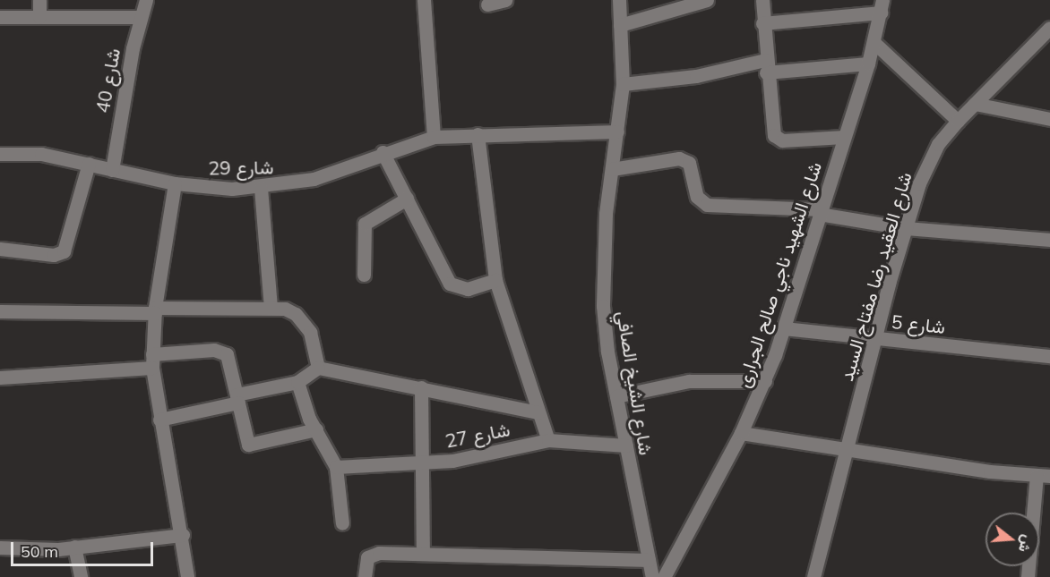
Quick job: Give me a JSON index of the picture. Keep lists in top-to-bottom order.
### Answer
{
  "streets": {
    "street": [
      "شارع 40",
      "شارع 29",
      "شارع الشهيد ناجي صالح الجرارى",
      "شارع العقيد رضا مفتاح السيد",
      "شارع 5",
      "شارع الشيخ الصافي",
      "شارع 27"
    ]
  },
  "crossings": [
    ["شارع 40", "شارع 29"],
    ["شارع 29", "شارع الشيخ الصافي"],
    ["شارع الشهيد ناجي صالح الجرارى", "شارع 5"],
    ["شارع العقيد رضا مفتاح السيد", "شارع 5"],
    ["شارع الشيخ الصافي", "شارع 27"]
  ],
  "scale_bar": "50 m",
  "north": "right"
}
